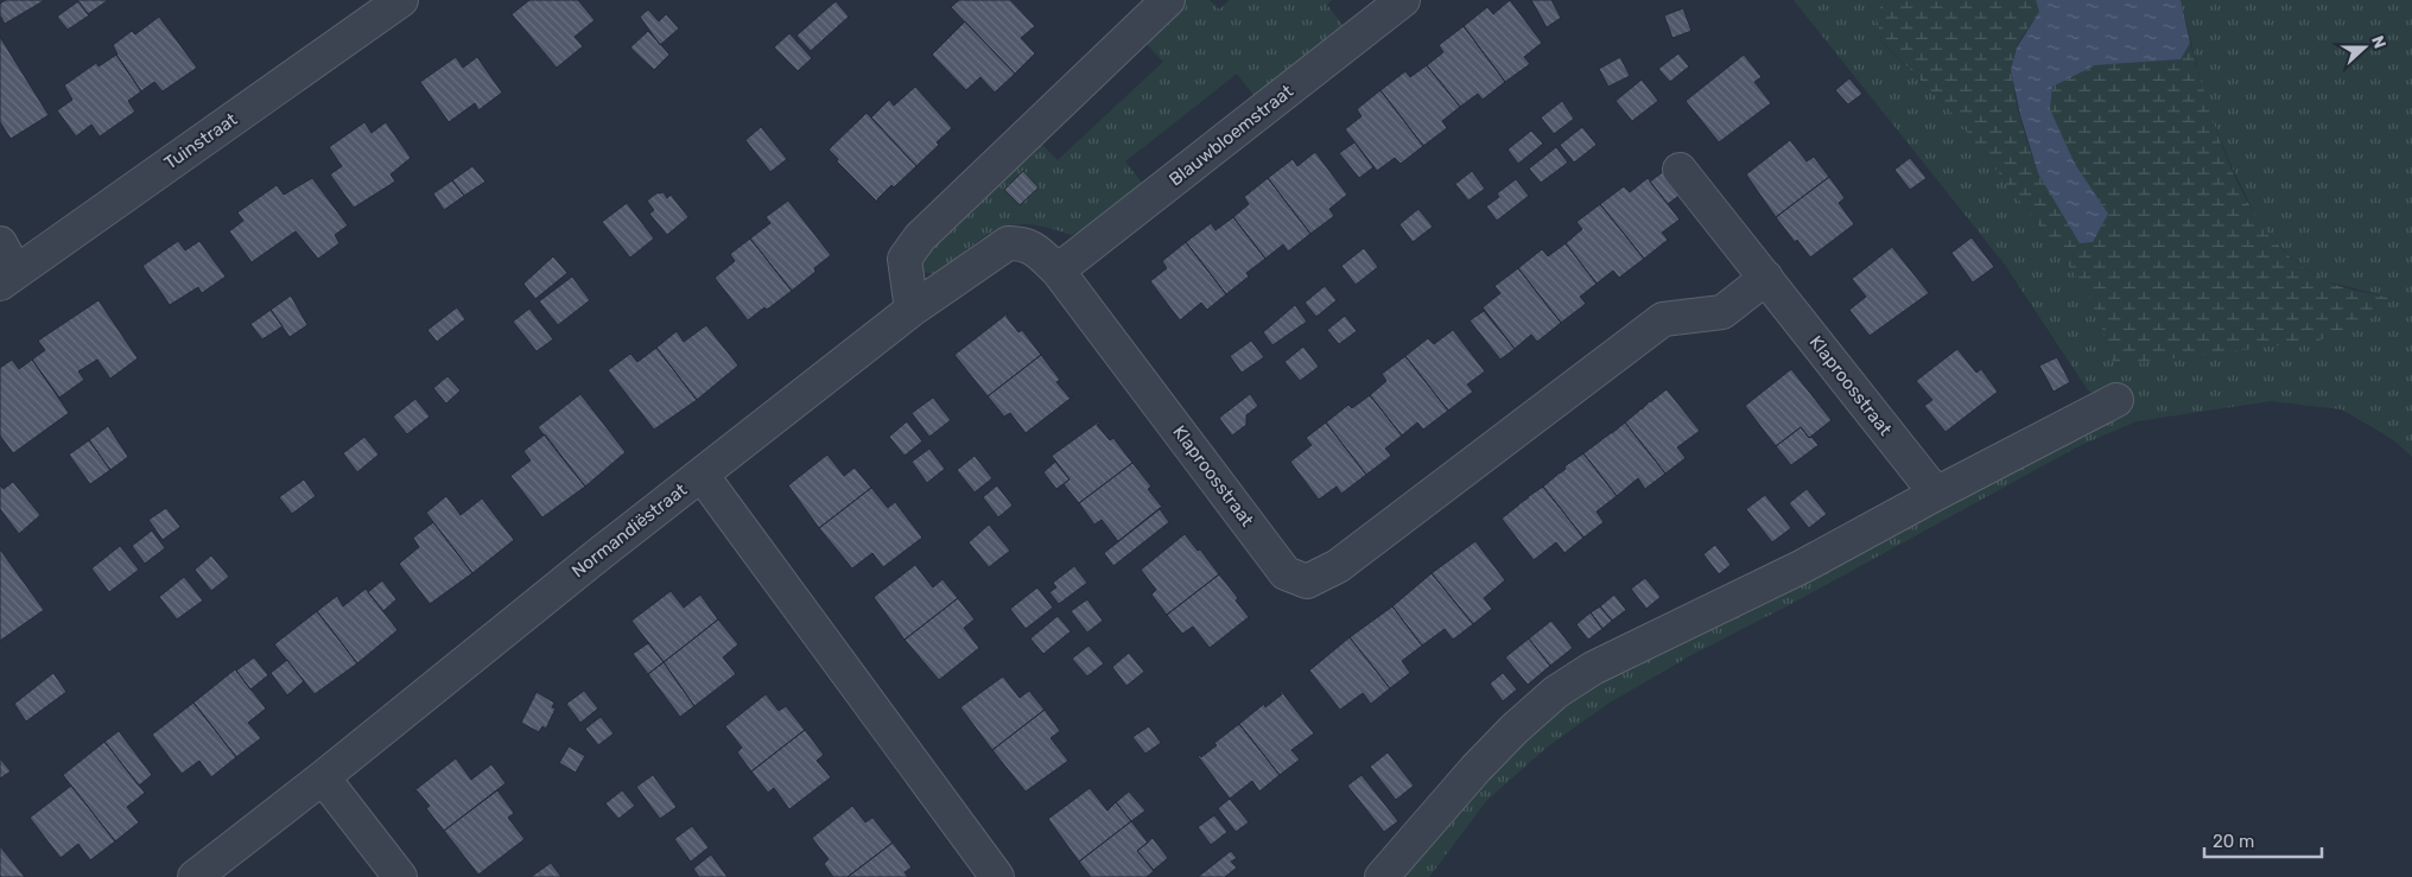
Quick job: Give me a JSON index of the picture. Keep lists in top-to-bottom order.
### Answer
{
  "streets": {
    "street": [
      "Blauwbloemstraat",
      "Tuinstraat",
      "Klaproosstraat",
      "Normandiëstraat"
    ]
  },
  "crossings": [
    ["Blauwbloemstraat", "Klaproosstraat"],
    ["Klaproosstraat", "Normandiëstraat"]
  ],
  "scale_bar": "20 m",
  "north": "right"
}
